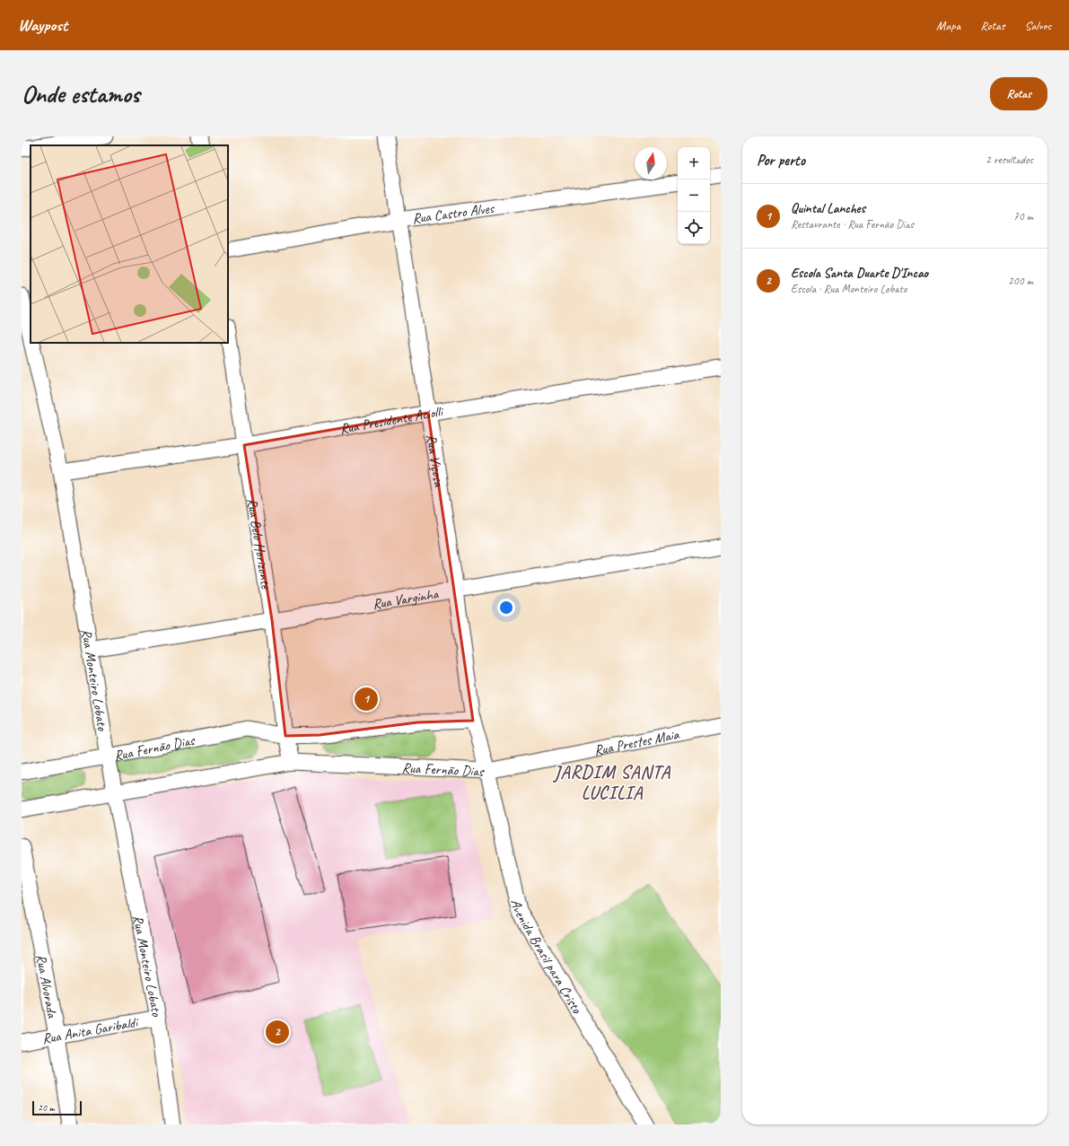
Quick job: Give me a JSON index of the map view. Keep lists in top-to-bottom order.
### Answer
{
  "streets": {
    "street": [
      "Rua Castro Alves",
      "Rua Presidente Aciolli",
      "Rua Viçosa",
      "Rua Belo Horizonte",
      "Rua Varginha",
      "Rua Monteiro Lobato",
      "Rua Prestes Maia",
      "Rua Fernão Dias",
      "Avenida Brasil para Cristo",
      "Rua Alvorada",
      "Rua Anita Garibaldi"
    ]
  },
  "crossings": [
    ["Rua Castro Alves", "Rua Viçosa"],
    ["Rua Presidente Aciolli", "Rua Viçosa"],
    ["Rua Presidente Aciolli", "Rua Belo Horizonte"],
    ["Rua Presidente Aciolli", "Rua Monteiro Lobato"],
    ["Rua Viçosa", "Rua Varginha"],
    ["Rua Viçosa", "Rua Fernão Dias"],
    ["Rua Belo Horizonte", "Rua Varginha"],
    ["Rua Belo Horizonte", "Rua Fernão Dias"],
    ["Rua Varginha", "Rua Monteiro Lobato"],
    ["Rua Monteiro Lobato", "Rua Fernão Dias"],
    ["Rua Monteiro Lobato", "Rua Anita Garibaldi"],
    ["Rua Prestes Maia", "Rua Fernão Dias"],
    ["Rua Prestes Maia", "Avenida Brasil para Cristo"],
    ["Rua Fernão Dias", "Avenida Brasil para Cristo"],
    ["Rua Alvorada", "Rua Anita Garibaldi"]
  ],
  "districts": ["JARDIM SANTA LUCILIA"],
  "scale_bar": "20 m",
  "north": "top",
  "page": {
    "header": "Waypost",
    "nav": ["Mapa", "Rotas", "Salvos"],
    "buttons": "Rotas",
    "title": "Onde estamos",
    "heading": ["Por perto", "2 resultados"],
    "map_buttons": ["+", "−"],
    "list": [
      {
        "mark": "1",
        "name": "Quintal Lanches",
        "note": "Restaurante · Rua Fernão Dias",
        "value": "70 m"
      },
      {
        "mark": "2",
        "name": "Escola Santa Duarte D'Incao",
        "note": "Escola · Rua Monteiro Lobato",
        "value": "200 m"
      }
    ],
    "pins": ["1", "2"],
    "scale": "20 m"
  }
}
